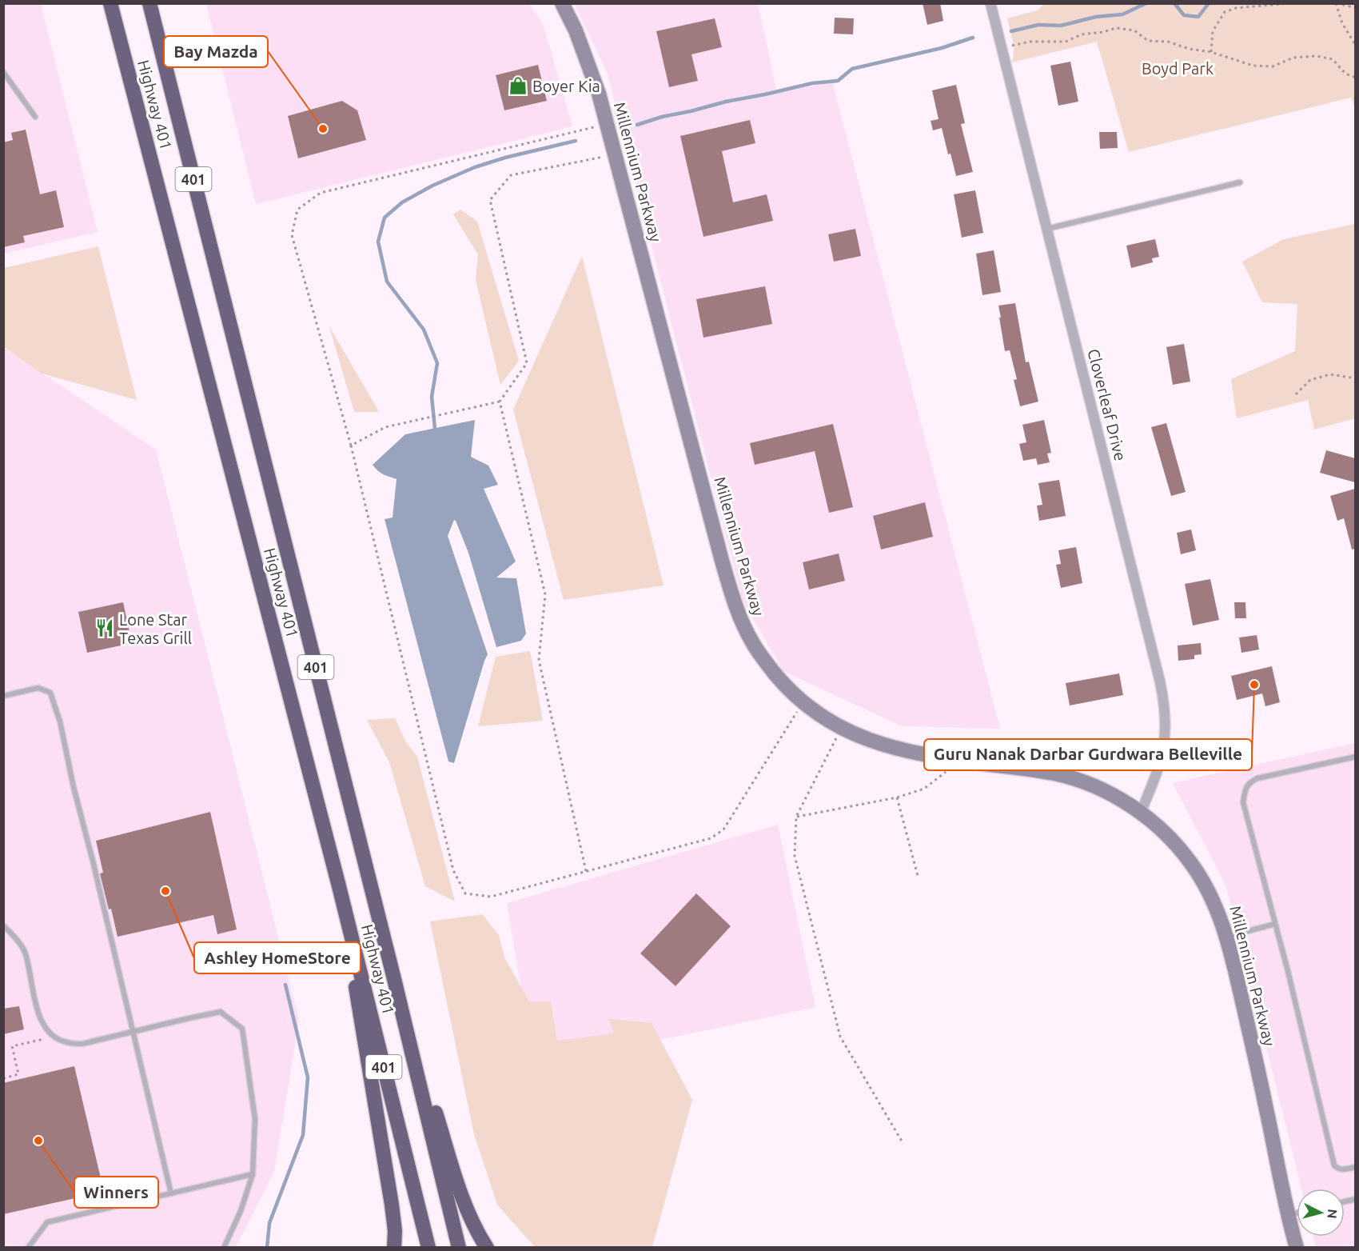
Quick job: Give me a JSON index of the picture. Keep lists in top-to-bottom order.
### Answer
{
  "streets": {
    "highway": ["Highway 401", "401"],
    "street": ["Millennium Parkway", "Cloverleaf Drive"]
  },
  "crossings": [
    ["Millennium Parkway", "Cloverleaf Drive"]
  ],
  "parks": ["Boyd Park"],
  "places": {
    "shop": ["Boyer Kia"],
    "other": [
      "Bay Mazda",
      "Guru Nanak Darbar Gurdwara Belleville",
      "Ashley HomeStore",
      "Winners"
    ],
    "restaurant": ["Lone Star Texas Grill"]
  },
  "north": "right"
}
